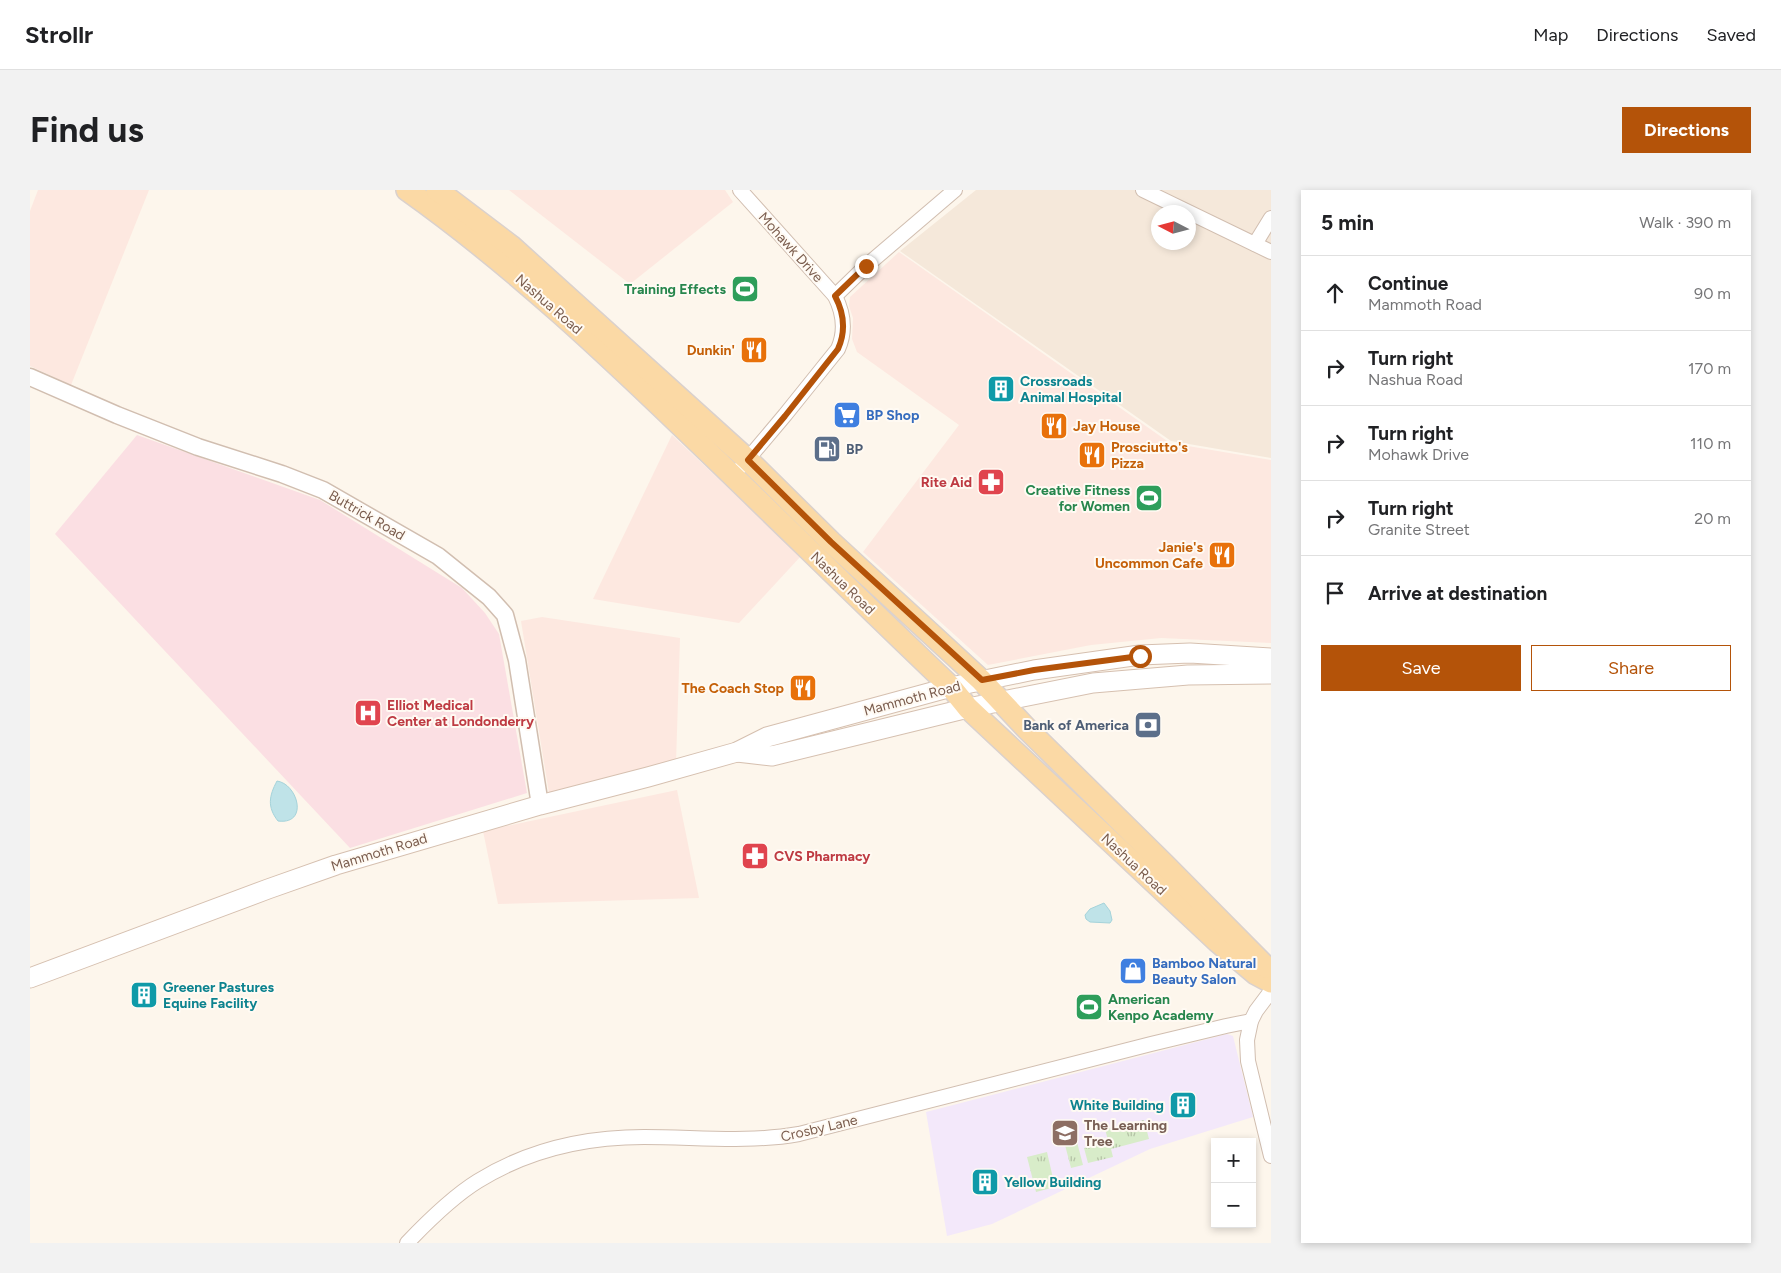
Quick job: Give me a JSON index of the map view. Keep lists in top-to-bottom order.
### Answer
{
  "streets": {
    "main road": ["Nashua Road", "Mammoth Road"],
    "street": ["Mohawk Drive", "Buttrick Road", "Crosby Lane"]
  },
  "crossings": [
    ["Mohawk Drive", "Nashua Road"],
    ["Nashua Road", "Mammoth Road"],
    ["Buttrick Road", "Mammoth Road"]
  ],
  "places": {
    "sports": ["Training Effects", "Creative Fitness for Women", "American Kenpo Academy"],
    "restaurant": [
      "Dunkin'",
      "Jay House",
      "Prosciutto's Pizza",
      "Janie's Uncommon Cafe",
      "The Coach Stop"
    ],
    "building": [
      "Crossroads Animal Hospital",
      "Greener Pastures Equine Facility",
      "White Building",
      "Yellow Building"
    ],
    "supermarket": ["BP Shop"],
    "fuel station": ["BP"],
    "pharmacy": ["Rite Aid", "CVS Pharmacy"],
    "hospital": ["Elliot Medical Center at Londonderry"],
    "bank": ["Bank of America"],
    "shop": ["Bamboo Natural Beauty Salon"],
    "school or university": ["The Learning Tree"]
  },
  "north": "left",
  "page": {
    "header": "Strollr",
    "nav": ["Map", "Directions", "Saved"],
    "buttons": [
      "Directions",
      ["Save", "Share"]
    ],
    "title": "Find us",
    "heading": ["5 min", "Walk · 390 m"],
    "list": [
      ["Continue", "Mammoth Road", "90 m"],
      ["Turn right", "Nashua Road", "170 m"],
      ["Turn right", "Mohawk Drive", "110 m"],
      ["Turn right", "Granite Street", "20 m"],
      "Arrive at destination"
    ],
    "map_buttons": ["+", "−"]
  }
}
